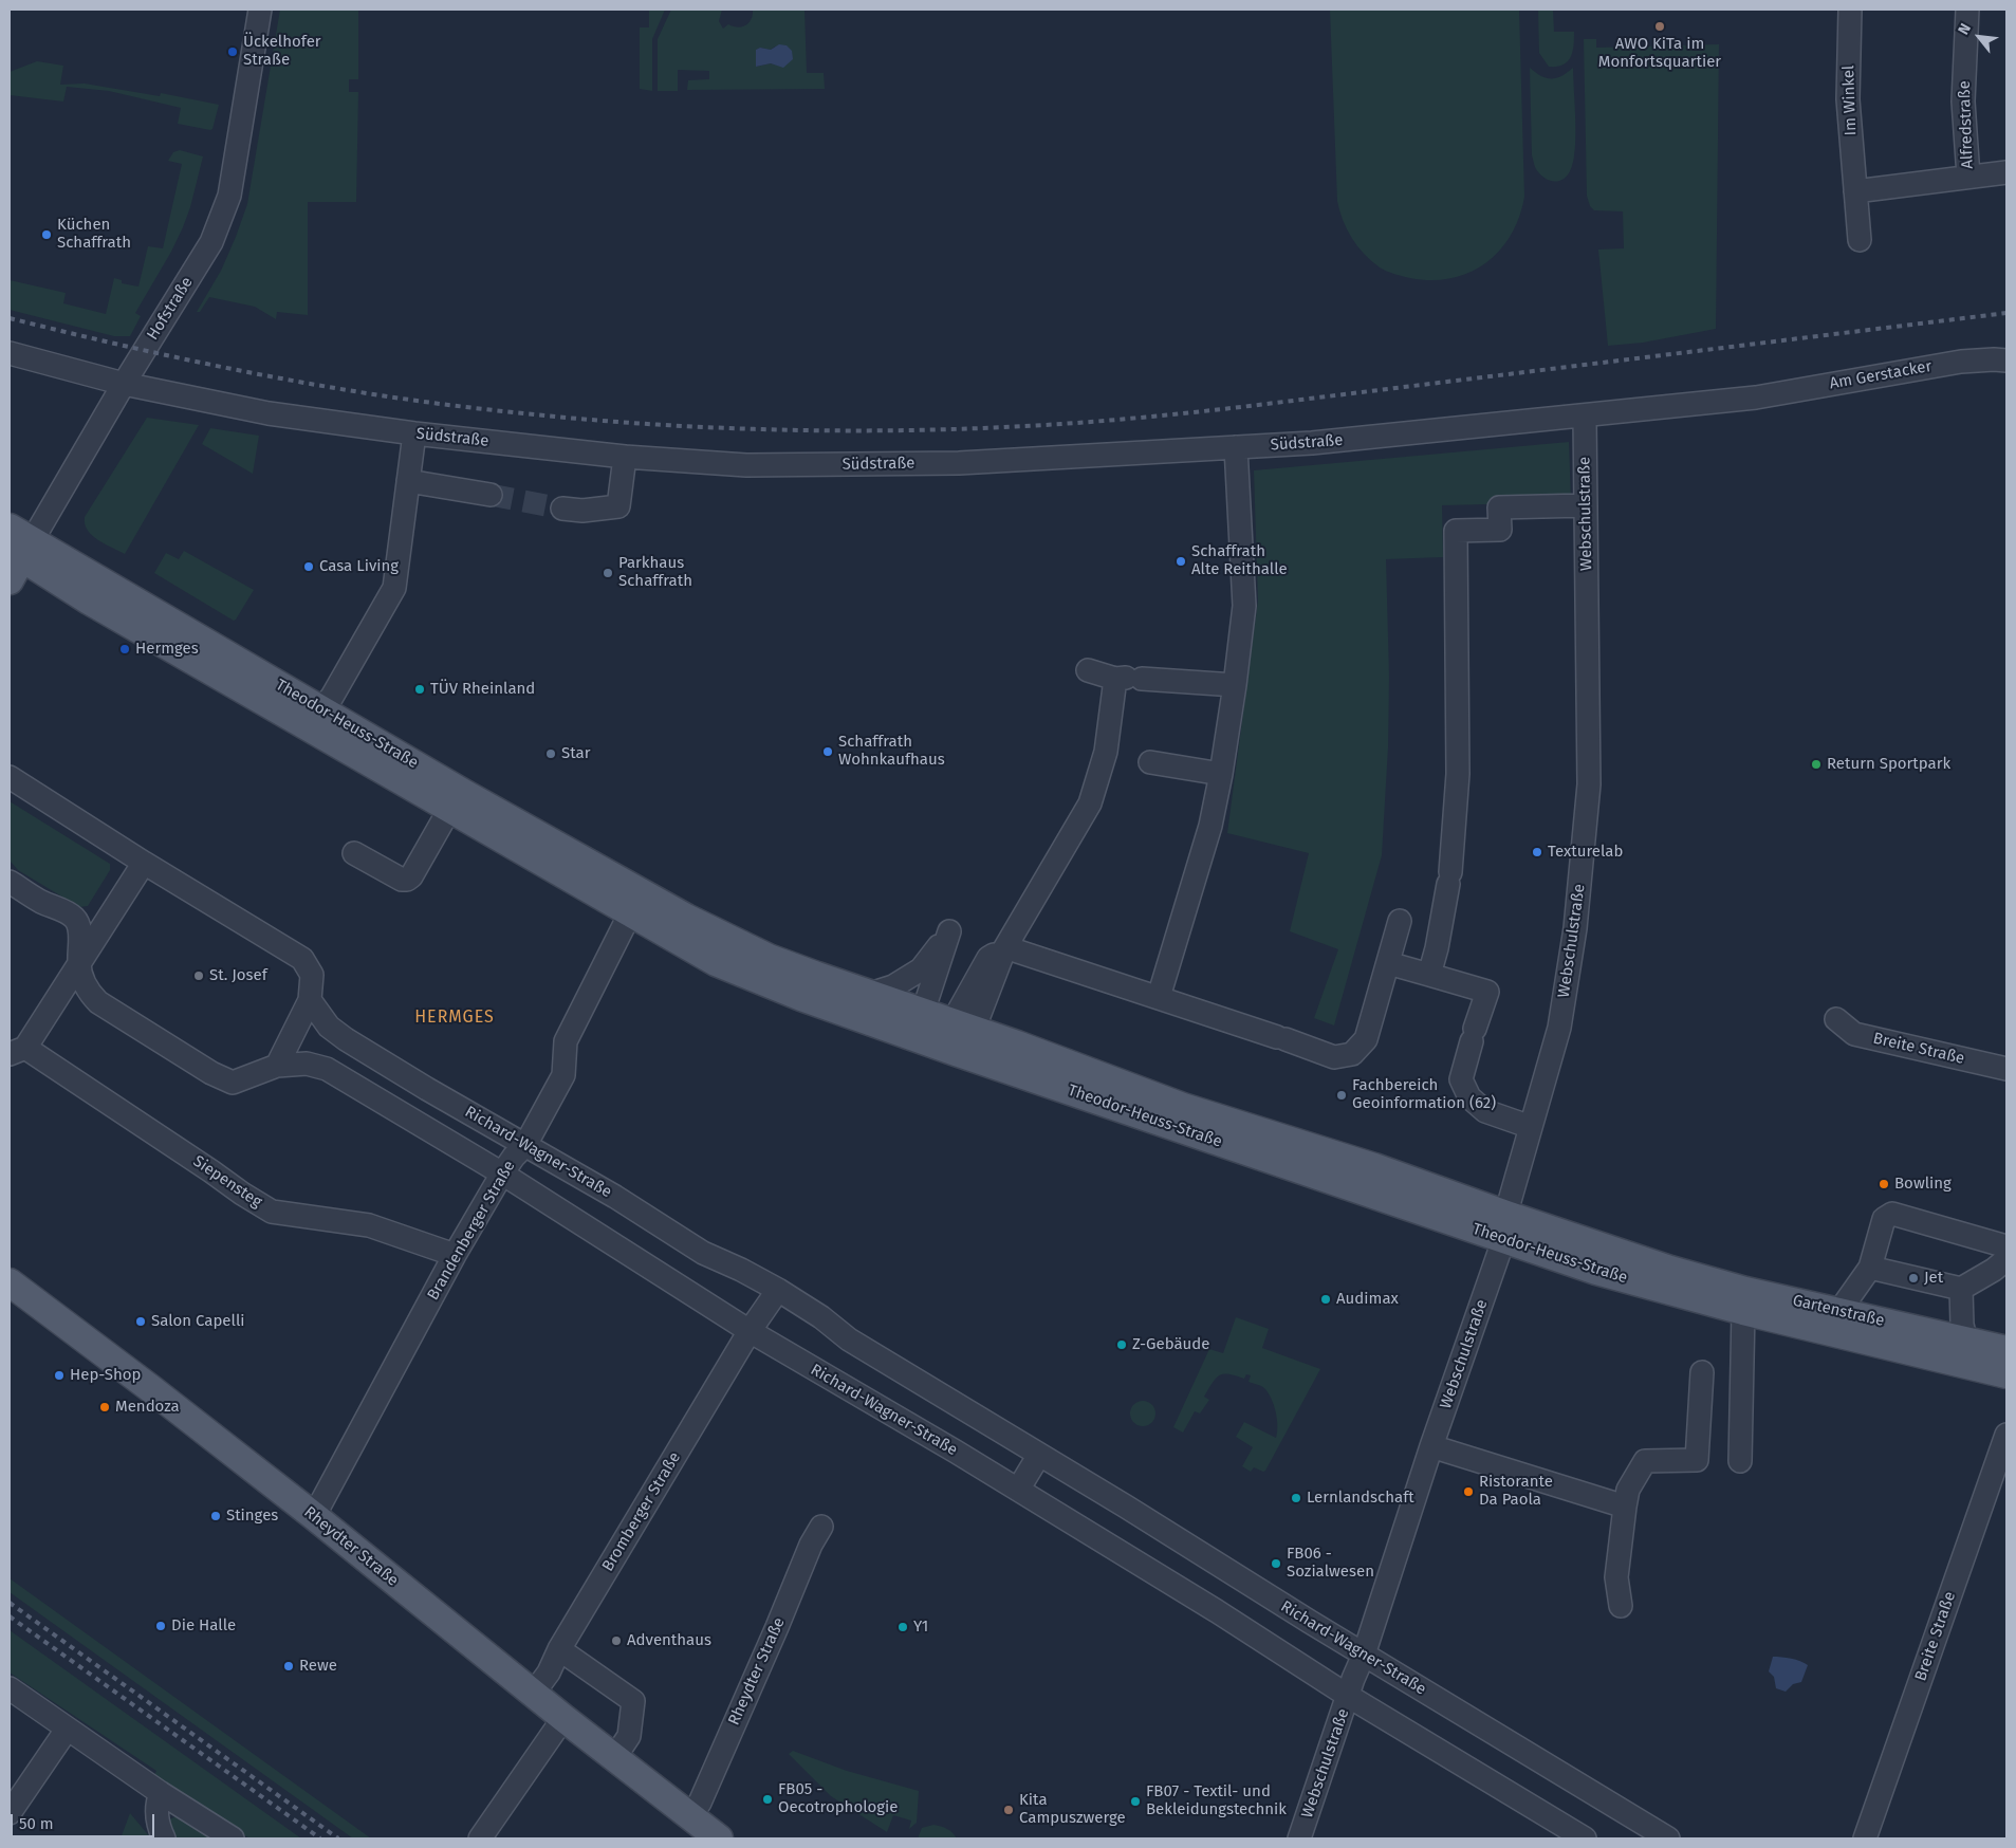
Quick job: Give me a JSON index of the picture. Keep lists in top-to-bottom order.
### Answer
{
  "streets": {
    "main road": ["Theodor-Heuss-Straße", "Gartenstraße", "Rheydter Straße"],
    "street": [
      "Im Winkel",
      "Alfredstraße",
      "Hofstraße",
      "Am Gerstacker",
      "Südstraße",
      "Webschulstraße",
      "Breite Straße",
      "Richard-Wagner-Straße",
      "Siepensteg",
      "Brandenberger Straße",
      "Bromberger Straße"
    ]
  },
  "crossings": [
    ["Hofstraße", "Südstraße"],
    ["Hofstraße", "Theodor-Heuss-Straße"],
    ["Am Gerstacker", "Südstraße"],
    ["Südstraße", "Webschulstraße"],
    ["Webschulstraße", "Theodor-Heuss-Straße"],
    ["Webschulstraße", "Richard-Wagner-Straße"],
    ["Theodor-Heuss-Straße", "Brandenberger Straße"],
    ["Theodor-Heuss-Straße", "Gartenstraße"],
    ["Richard-Wagner-Straße", "Siepensteg"],
    ["Richard-Wagner-Straße", "Brandenberger Straße"],
    ["Richard-Wagner-Straße", "Bromberger Straße"],
    ["Siepensteg", "Brandenberger Straße"],
    ["Brandenberger Straße", "Rheydter Straße"],
    ["Bromberger Straße", "Rheydter Straße"]
  ],
  "districts": ["HERMGES"],
  "places": [
    "AWO KiTa im Monfortsquartier",
    "Ückelhofer Straße",
    "Küchen Schaffrath",
    "Schaffrath Alte Reithalle",
    "Casa Living",
    "Parkhaus Schaffrath",
    "Hermges",
    "TÜV Rheinland",
    "Schaffrath Wohnkaufhaus",
    "Star",
    "Return Sportpark",
    "Texturelab",
    "St. Josef",
    "Fachbereich Geoinformation (62)",
    "Bowling",
    "Jet",
    "Audimax",
    "Salon Capelli",
    "Z-Gebäude",
    "Hep-Shop",
    "Mendoza",
    "Ristorante Da Paola",
    "Lernlandschaft",
    "Stinges",
    "FB06 - Sozialwesen",
    "Die Halle",
    "Y1",
    "Adventhaus",
    "Rewe",
    "FB05 - Oecotrophologie",
    "FB07 - Textil- und Bekleidungstechnik",
    "Kita Campuszwerge"
  ],
  "scale_bar": "50 m",
  "north": "top left"
}
